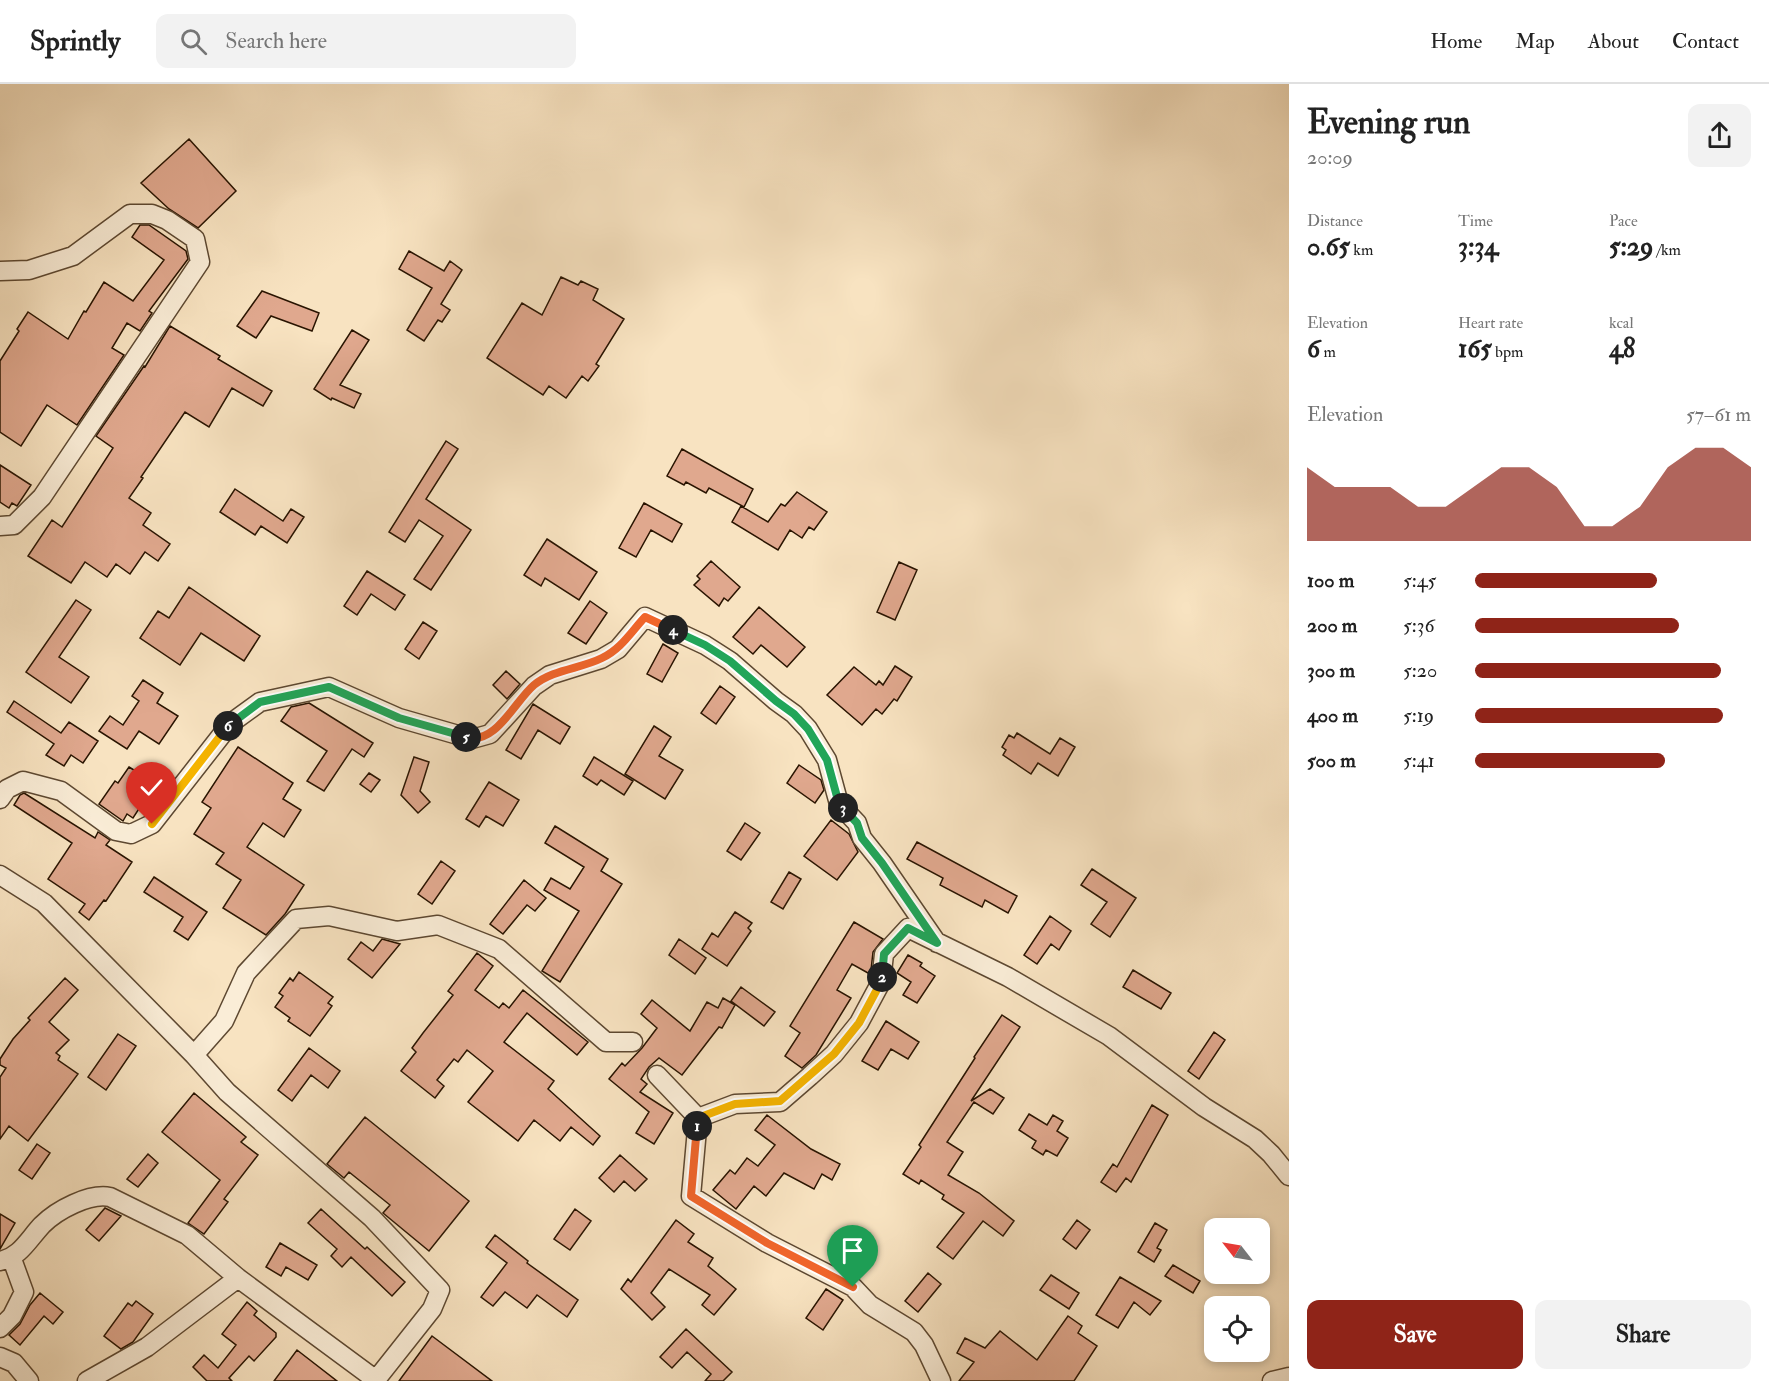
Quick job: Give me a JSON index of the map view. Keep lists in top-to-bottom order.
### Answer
{
  "north": "top left",
  "page": {
    "header": "Sprintly",
    "search": "Search here",
    "nav": [
      "Home",
      "Map",
      "About",
      "Contact"
    ],
    "heading": ["Evening run", "20:09"],
    "stats": [
      ["Distance", "0.65 km"],
      ["Time", "3:34"],
      ["Pace", "5:29 /km"],
      ["Elevation", "6 m"],
      ["Heart rate", "165 bpm"],
      ["kcal", "48"]
    ],
    "chart": ["Elevation", "57–61 m"],
    "list": [
      {
        "name": "100 m",
        "note": "5:45"
      },
      {
        "name": "200 m",
        "note": "5:36"
      },
      {
        "name": "300 m",
        "note": "5:20"
      },
      {
        "name": "400 m",
        "note": "5:19"
      },
      {
        "name": "500 m",
        "note": "5:41"
      }
    ],
    "pins": [
      "4",
      "6",
      "5",
      "3",
      "2",
      "1"
    ],
    "buttons": ["Save", "Share"]
  }
}
